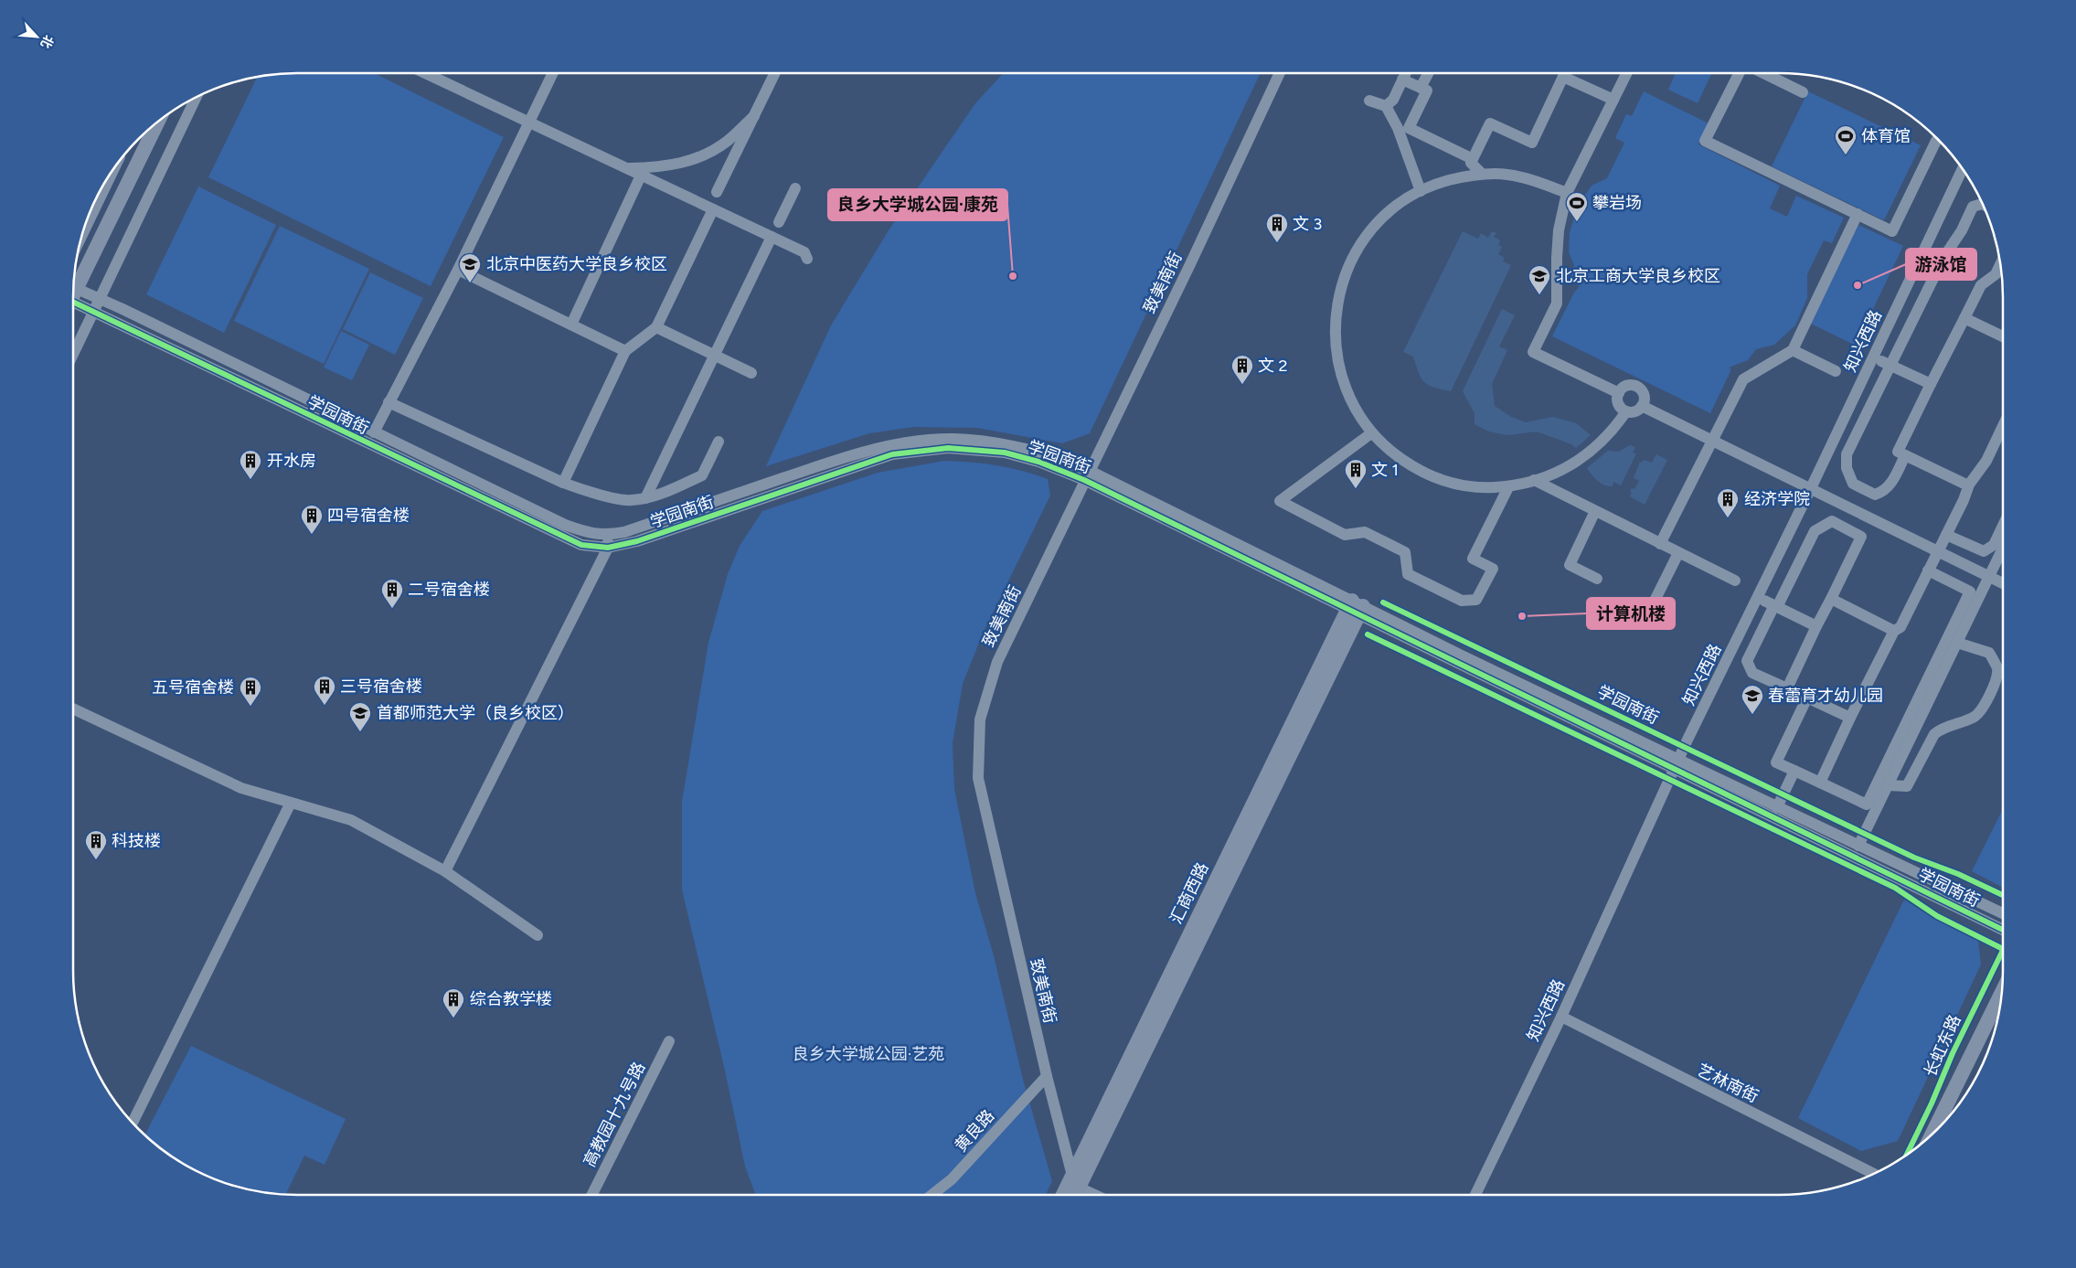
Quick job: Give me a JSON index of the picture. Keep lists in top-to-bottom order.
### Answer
{
  "streets": {
    "main road": ["汇商西路", "长虹东路"],
    "street": [
      "致美南街",
      "知兴西路",
      "学园南街",
      "艺林南街",
      "高教园十九号路",
      "黄良路"
    ]
  },
  "crossings": [
    ["致美南街", "学园南街"],
    ["致美南街", "汇商西路"],
    ["致美南街", "黄良路"],
    ["知兴西路", "学园南街"],
    ["知兴西路", "艺林南街"],
    ["学园南街", "汇商西路"]
  ],
  "parks": ["良乡大学城公园·艺苑"],
  "places": {
    "sports": ["体育馆", "攀岩场"],
    "building": [
      "文 3",
      "文 2",
      "开水房",
      "文 1",
      "经济学院",
      "四号宿舍楼",
      "二号宿舍楼",
      "三号宿舍楼",
      "五号宿舍楼",
      "科技楼",
      "综合教学楼"
    ],
    "other": ["良乡大学城公园·康苑", "游泳馆", "计算机楼"],
    "school or university": [
      "北京中医药大学良乡校区",
      "北京工商大学良乡校区",
      "春蕾育才幼儿园",
      "首都师范大学（良乡校区）"
    ]
  },
  "north": "bottom right"
}
